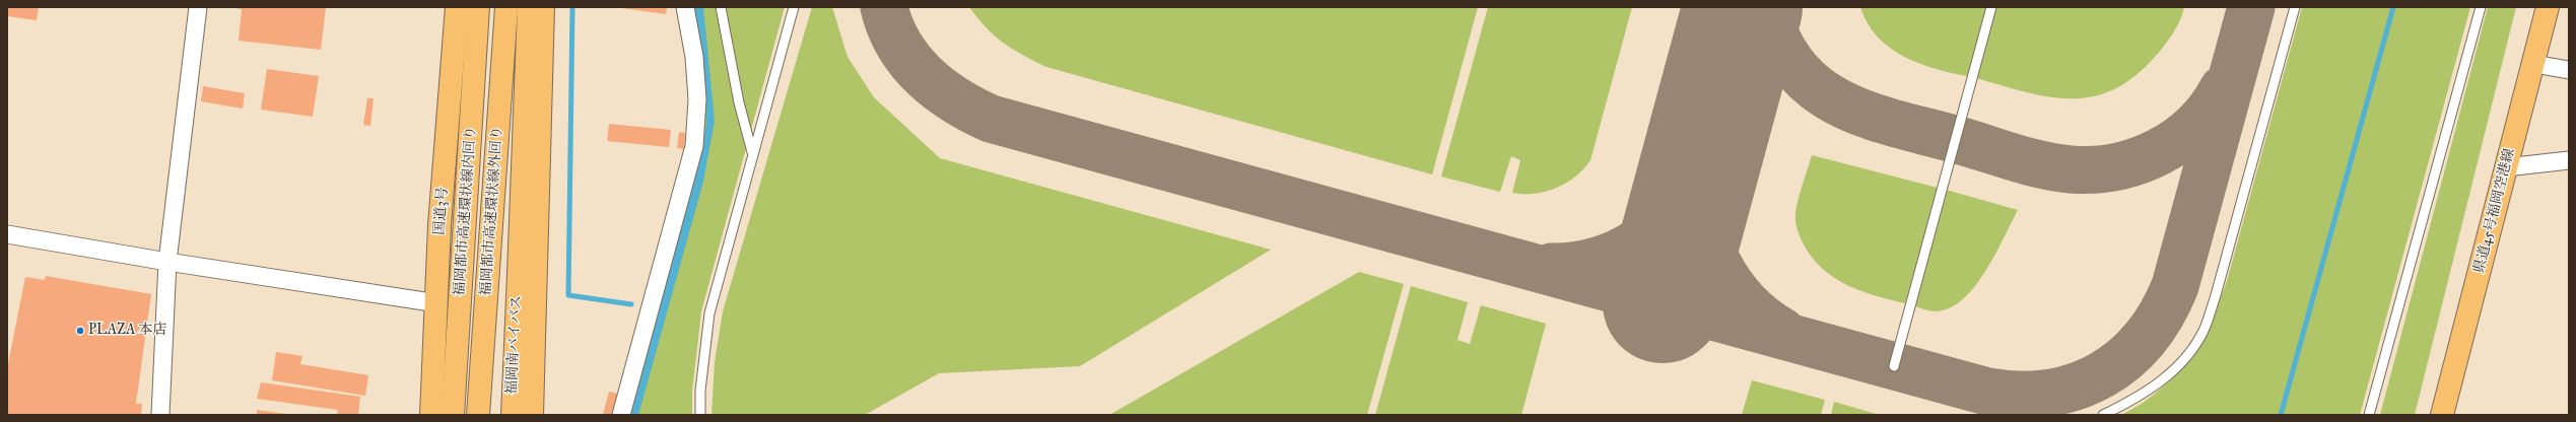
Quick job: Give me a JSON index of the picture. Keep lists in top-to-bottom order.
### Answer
{
  "streets": {
    "main road": [
      "国道3号",
      "福岡都市高速環状線内回り",
      "福岡都市高速環状線外回り",
      "県道45号福岡空港線",
      "福岡南バイパス"
    ]
  },
  "places": ["PLAZA 本店"]
}
